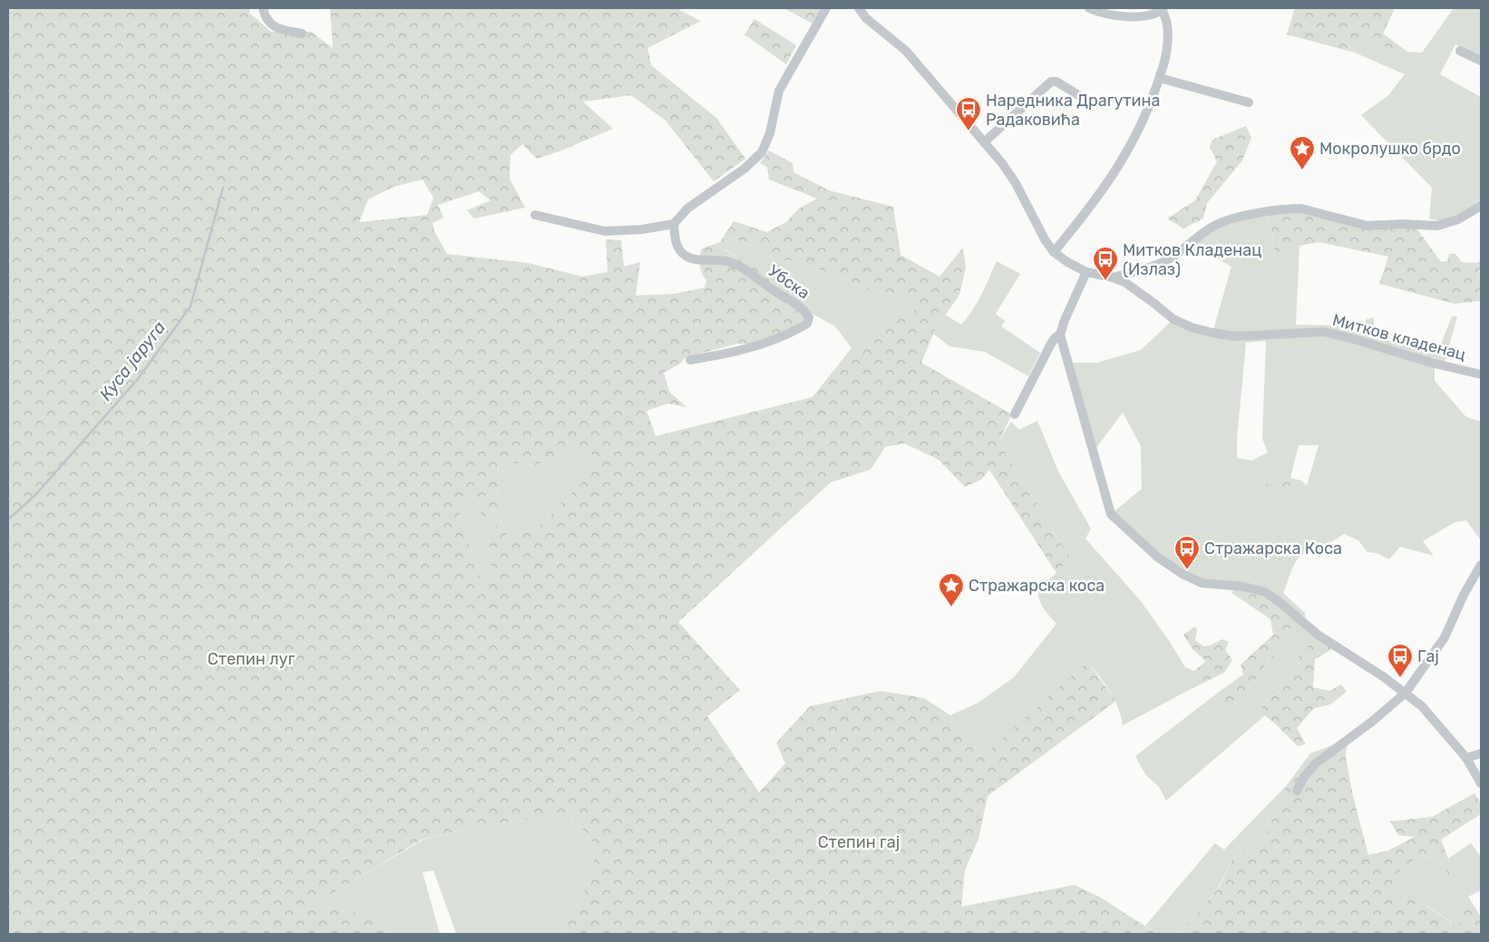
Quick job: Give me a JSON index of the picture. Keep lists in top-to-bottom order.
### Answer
{
  "streets": {
    "street": ["Убска", "Митков кладенац"]
  },
  "water": ["Куса јаруга"],
  "parks": ["Степин луг", "Степин гај"],
  "places": {
    "bus stop": [
      "Наредника Драгутина Радаковића",
      "Митков Кладенац (Излаз)",
      "Стражарска Коса",
      "Гај"
    ],
    "place": ["Мокролушко брдо", "Стражарска коса"]
  }
}
